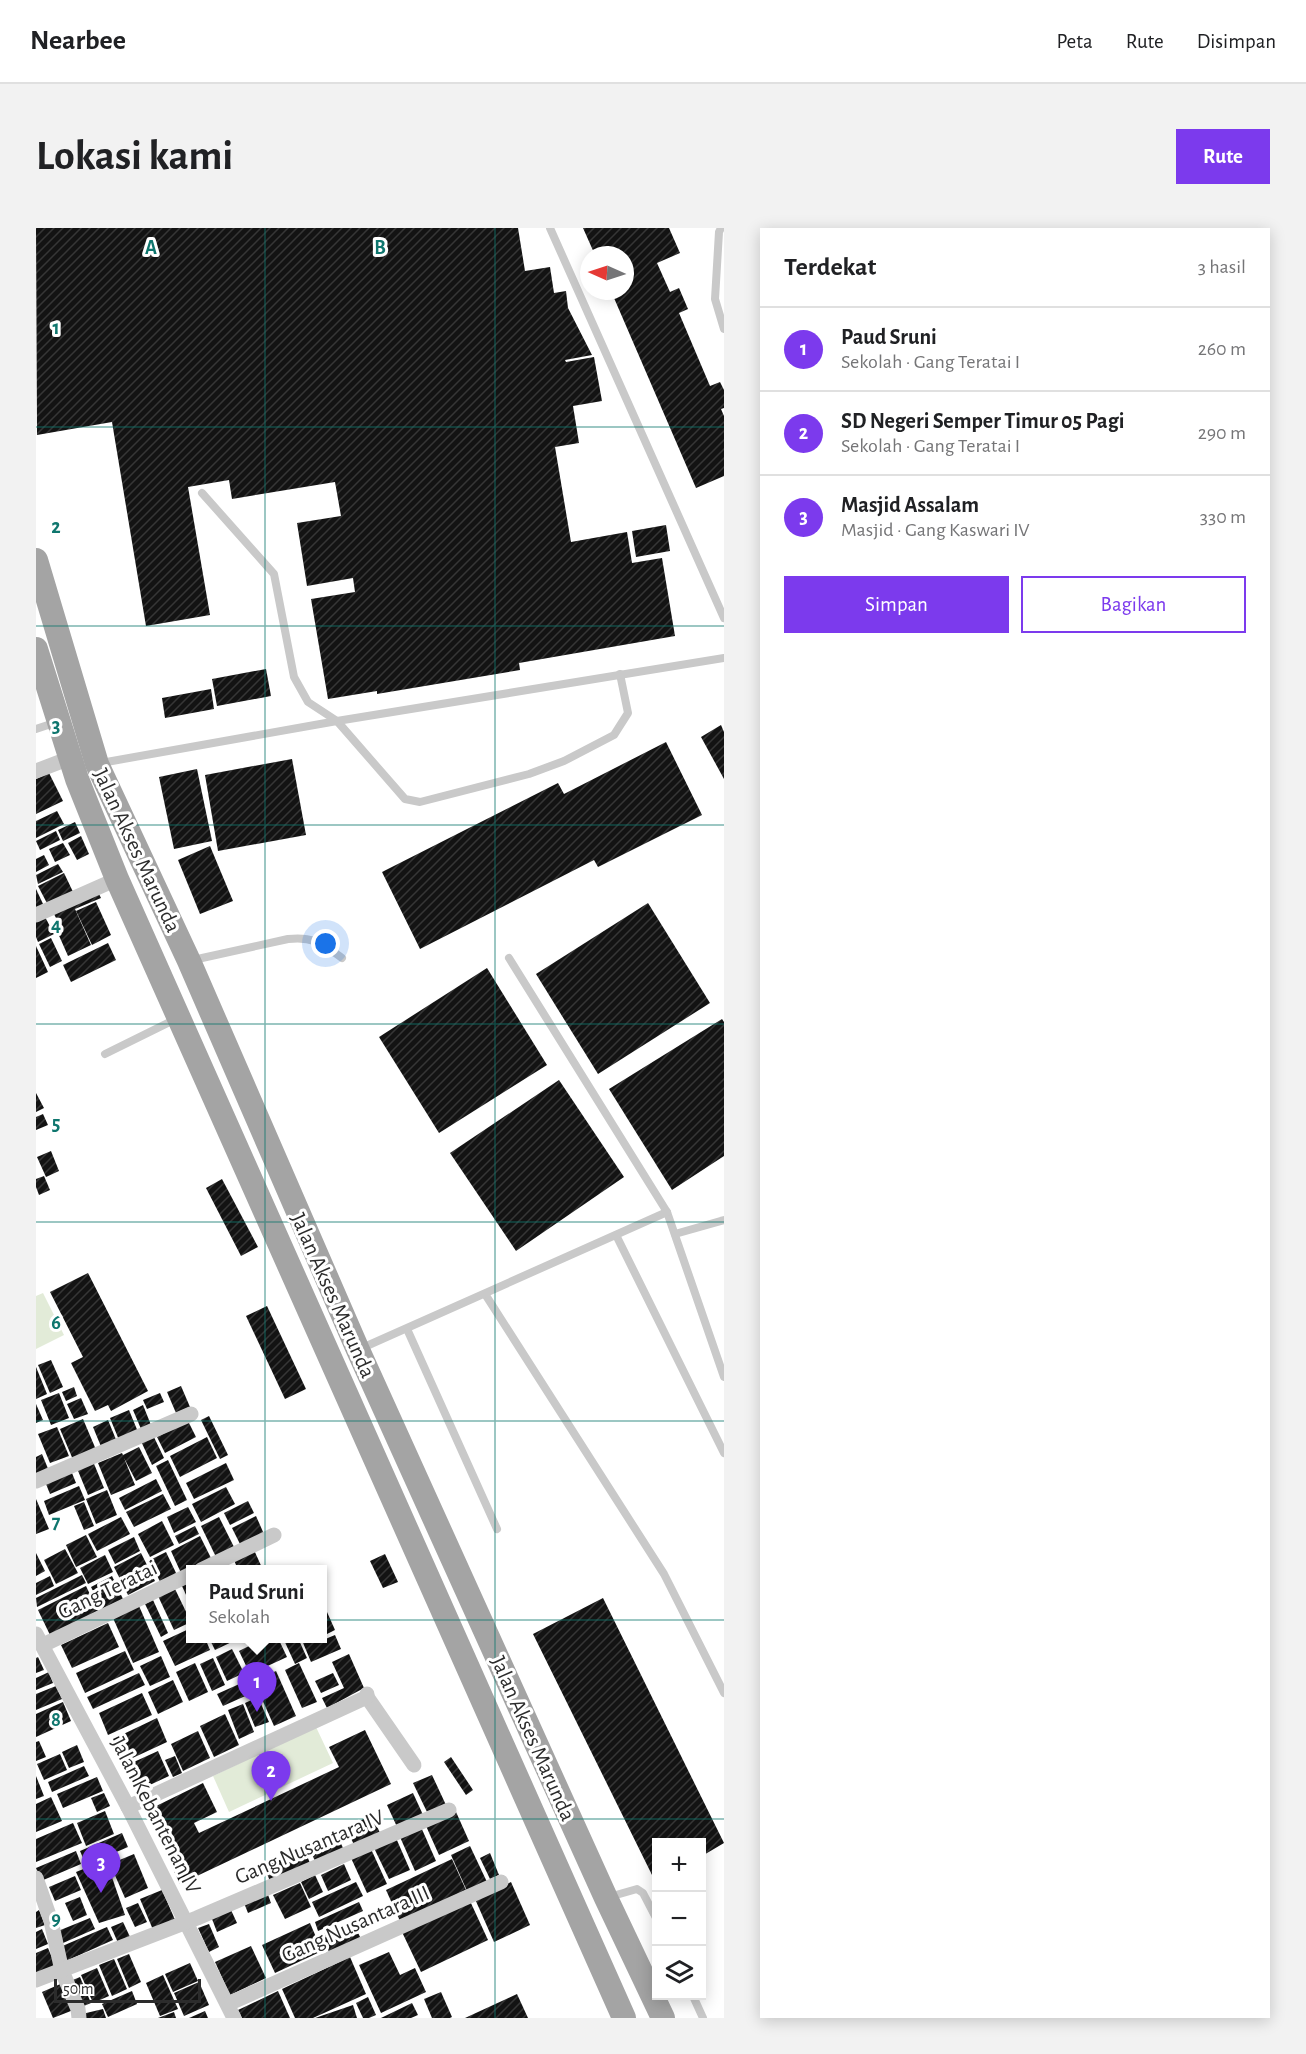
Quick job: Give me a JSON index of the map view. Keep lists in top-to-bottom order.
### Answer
{
  "streets": {
    "main road": ["Jalan Akses Marunda"],
    "street": [
      "Gang Teratai",
      "Jalan Kebantenan IV",
      "Gang Nusantara IV",
      "Gang Nusantara III"
    ]
  },
  "crossings": [
    ["Gang Teratai", "Jalan Kebantenan IV"],
    ["Jalan Kebantenan IV", "Gang Nusantara IV"],
    ["Jalan Kebantenan IV", "Gang Nusantara III"]
  ],
  "scale_bar": "50 m",
  "north": "left",
  "page": {
    "header": "Nearbee",
    "nav": ["Peta", "Rute", "Disimpan"],
    "buttons": [
      "Rute",
      ["Simpan", "Bagikan"]
    ],
    "title": "Lokasi kami",
    "heading": ["Terdekat", "3 hasil"],
    "list": [
      {
        "mark": "1",
        "name": "Paud Sruni",
        "note": "Sekolah · Gang Teratai I",
        "value": "260 m"
      },
      {
        "mark": "2",
        "name": "SD Negeri Semper Timur 05 Pagi",
        "note": "Sekolah · Gang Teratai I",
        "value": "290 m"
      },
      {
        "mark": "3",
        "name": "Masjid Assalam",
        "note": "Masjid · Gang Kaswari IV",
        "value": "330 m"
      }
    ],
    "popup": ["Paud Sruni", "Sekolah"],
    "pins": ["1", "2", "3"],
    "map_buttons": ["+", "−"],
    "scale": "50 m"
  },
  "grid": {
    "columns": ["A", "B"],
    "rows": [
      "1",
      "2",
      "3",
      "4",
      "5",
      "6",
      "7",
      "8",
      "9"
    ]
  }
}
